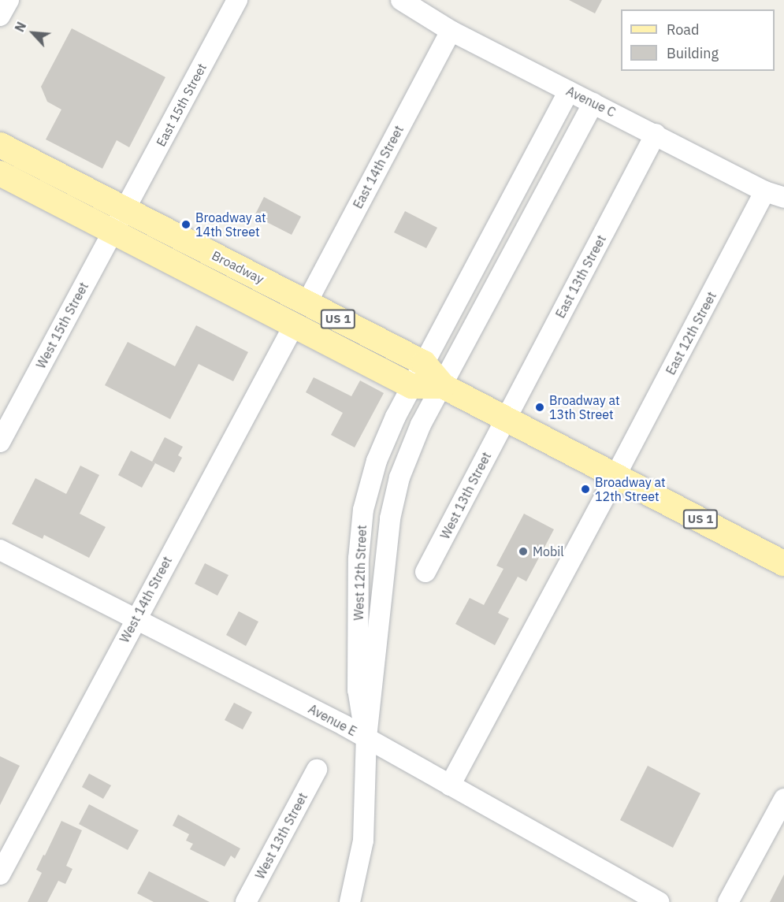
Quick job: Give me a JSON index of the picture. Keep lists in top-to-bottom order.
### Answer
{
  "streets": {
    "main road": ["Broadway", "US 1"],
    "street": [
      "Avenue C",
      "East 15th Street",
      "East 14th Street",
      "East 13th Street",
      "West 15th Street",
      "East 12th Street",
      "West 13th Street",
      "West 12th Street",
      "West 14th Street",
      "Avenue E"
    ]
  },
  "crossings": [
    ["Avenue C", "East 14th Street"],
    ["Avenue C", "East 13th Street"],
    ["Avenue C", "East 12th Street"],
    ["East 15th Street", "Broadway"],
    ["East 15th Street", "West 15th Street"],
    ["East 14th Street", "Broadway"],
    ["Broadway", "East 13th Street"],
    ["Broadway", "West 15th Street"],
    ["Broadway", "East 12th Street"],
    ["Broadway", "West 13th Street"],
    ["Broadway", "West 12th Street"],
    ["Broadway", "West 14th Street"],
    ["East 13th Street", "West 13th Street"],
    ["West 12th Street", "Avenue E"],
    ["West 14th Street", "Avenue E"]
  ],
  "places": [
    "Broadway at 14th Street",
    "Broadway at 13th Street",
    "Broadway at 12th Street",
    "Mobil"
  ],
  "legend": ["Road", "Building"],
  "north": "top left"
}
